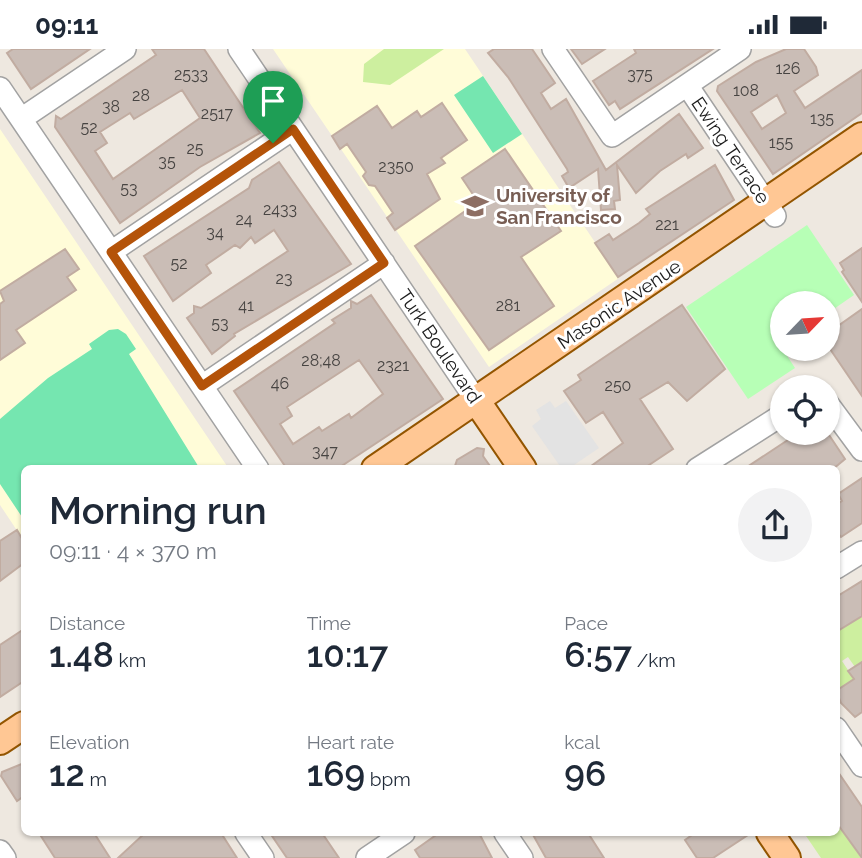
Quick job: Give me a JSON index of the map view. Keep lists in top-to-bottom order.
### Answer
{
  "streets": {
    "main road": ["Masonic Avenue", "Turk Boulevard"],
    "street": ["Ewing Terrace"]
  },
  "crossings": [
    ["Ewing Terrace", "Masonic Avenue"],
    ["Masonic Avenue", "Turk Boulevard"]
  ],
  "places": {
    "school or university": ["University of San Francisco"]
  },
  "house_numbers": [
    "126",
    "2533",
    "375",
    "108",
    "28",
    "38",
    "2517",
    "135",
    "52",
    "155",
    "25",
    "35",
    "2350",
    "53",
    "2433",
    "24",
    "221",
    "34",
    "52",
    "23",
    "41",
    "281",
    "53",
    "28;48",
    "2321",
    "46",
    "250",
    "347"
  ],
  "north": "top right",
  "page": {
    "status": "09:11",
    "heading": ["Morning run", "09:11 · 4 × 370 m"],
    "stats": [
      ["Distance", "1.48 km"],
      ["Time", "10:17"],
      ["Pace", "6:57 /km"],
      ["Elevation", "12 m"],
      ["Heart rate", "169 bpm"],
      ["kcal", "96"]
    ]
  }
}
